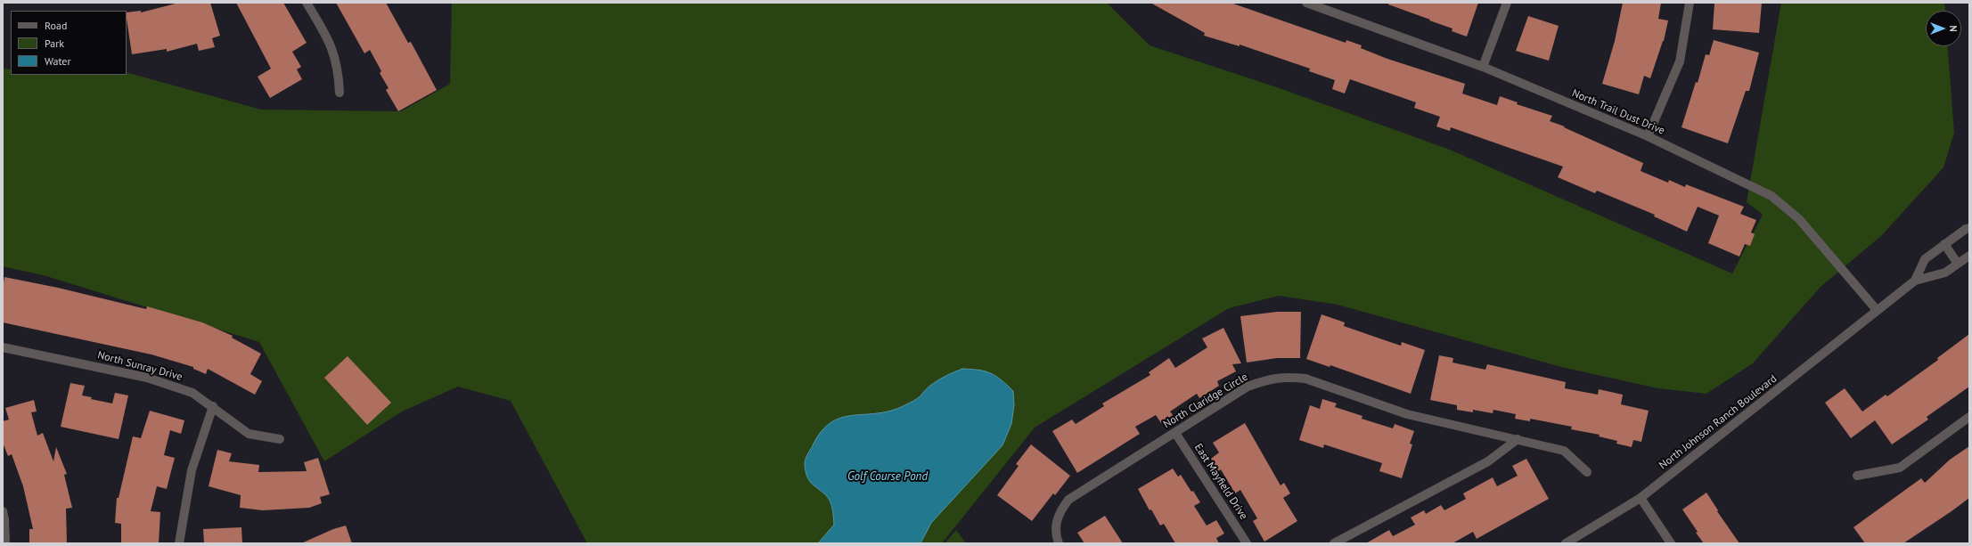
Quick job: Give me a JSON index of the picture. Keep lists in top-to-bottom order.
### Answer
{
  "streets": {
    "street": [
      "North Trail Dust Drive",
      "North Sunray Drive",
      "North Claridge Circle",
      "North Johnson Ranch Boulevard",
      "East Mayfield Drive"
    ]
  },
  "crossings": [
    ["North Trail Dust Drive", "North Johnson Ranch Boulevard"],
    ["North Claridge Circle", "East Mayfield Drive"]
  ],
  "water": ["Golf Course Pond"],
  "legend": ["Road", "Park", "Water"],
  "north": "right"
}
